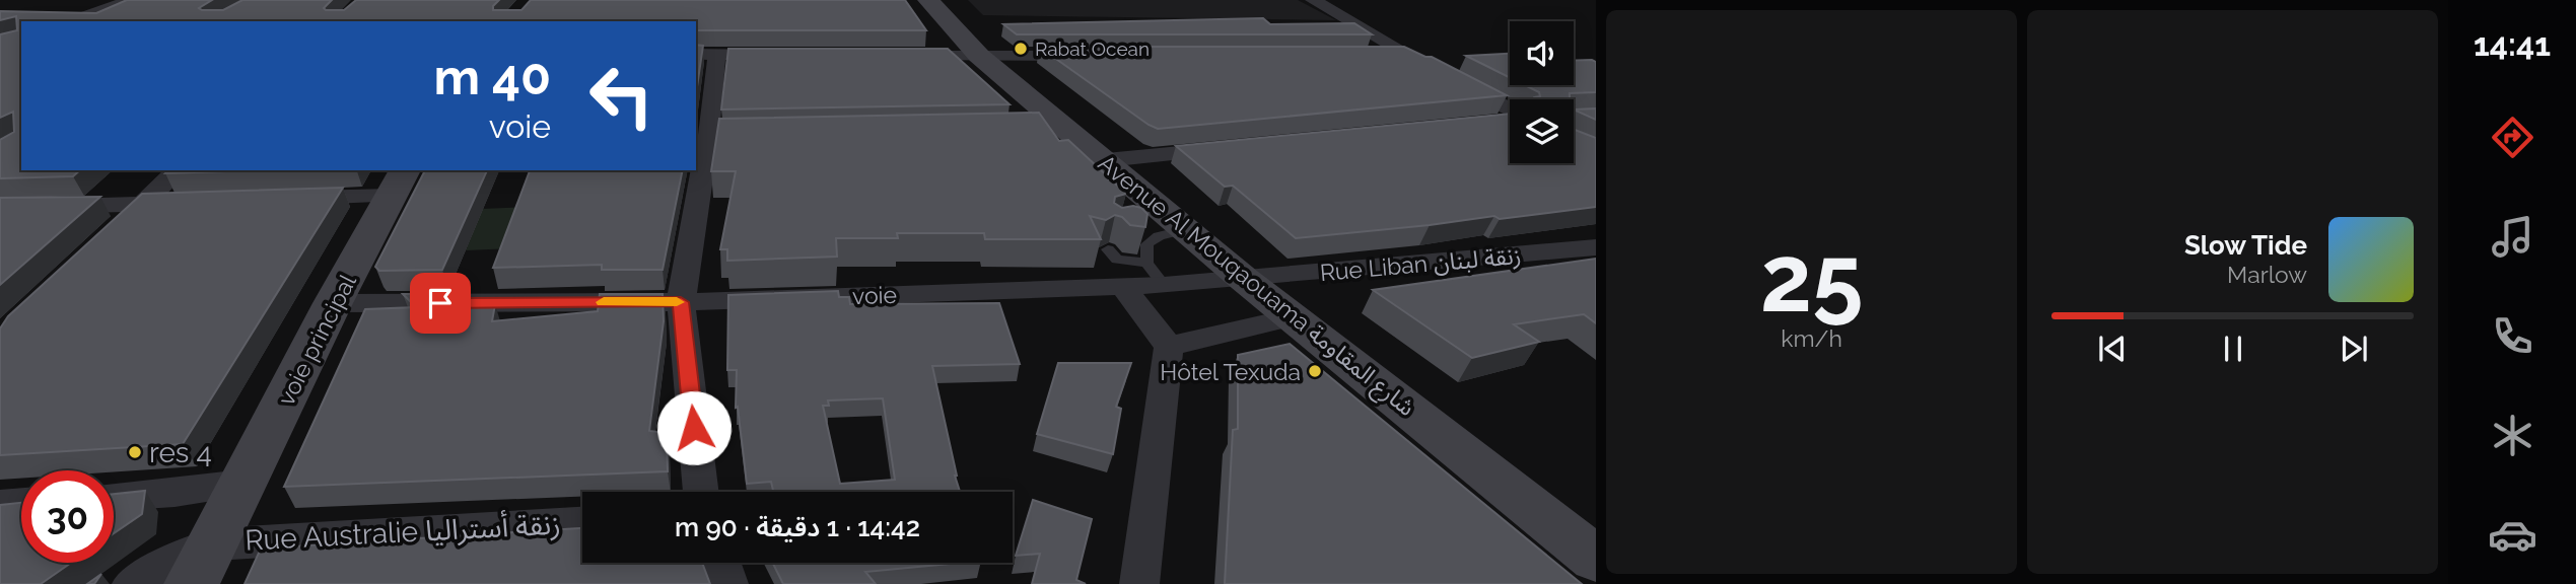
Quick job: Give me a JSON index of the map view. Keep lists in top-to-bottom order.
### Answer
{
  "streets": {
    "street": [
      "Rue Liban زنقة لبنان",
      "Avenue Al Mouqaouama شارع المقاومة",
      "voie",
      "voie principal",
      "Rue Australie زنقة أستراليا"
    ]
  },
  "crossings": [
    ["Rue Liban زنقة لبنان", "Avenue Al Mouqaouama شارع المقاومة"],
    ["Rue Liban زنقة لبنان", "voie"],
    ["Avenue Al Mouqaouama شارع المقاومة", "voie"],
    ["voie", "voie principal"],
    ["voie principal", "Rue Australie زنقة أستراليا"]
  ],
  "places": ["Rabat Ocean", "Hôtel Texuda", "res 4"],
  "page": {
    "tabs": "14:41",
    "tile": ["25", "km/h"],
    "turn": ["40 m", "voie"],
    "song": ["Slow Tide", "Marlow"],
    "limit": "30",
    "trip": "14:42 · 1 دقيقة · 90 m"
  }
}
